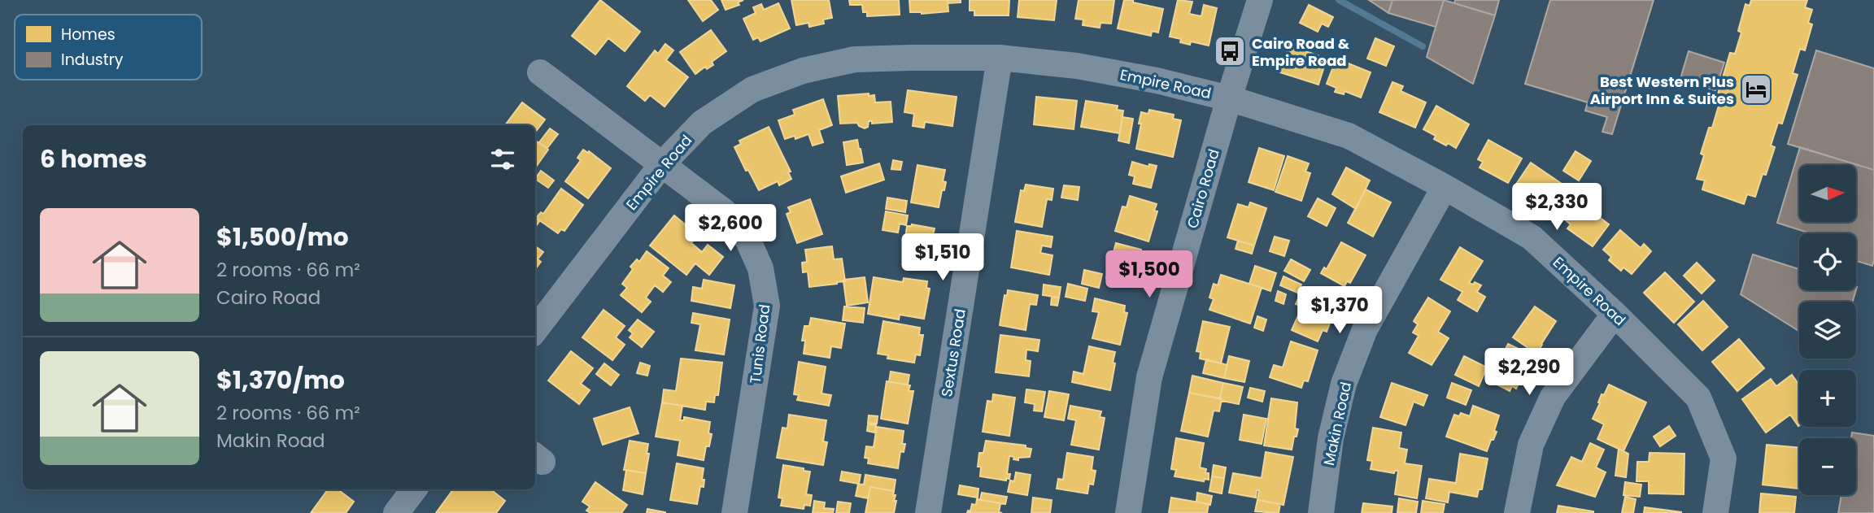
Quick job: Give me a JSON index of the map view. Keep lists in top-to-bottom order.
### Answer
{
  "streets": {
    "street": [
      "Empire Road",
      "Cairo Road",
      "Tunis Road",
      "Sextus Road",
      "Makin Road"
    ]
  },
  "crossings": [
    ["Empire Road", "Cairo Road"],
    ["Empire Road", "Tunis Road"],
    ["Empire Road", "Sextus Road"],
    ["Empire Road", "Makin Road"]
  ],
  "places": {
    "bus stop": ["Cairo Road & Empire Road"],
    "hotel": ["Best Western Plus Airport Inn & Suites"]
  },
  "legend": ["Homes", "Industry"],
  "north": "right",
  "page": {
    "heading": "6 homes",
    "map_buttons": ["+", "−"],
    "price": [
      "$2,330",
      "$2,600",
      "$1,510",
      "$1,500",
      "$1,370",
      "$2,290"
    ],
    "list": [
      {
        "name": "$1,500/mo",
        "note": "2 rooms · 66 m² · Cairo Road"
      },
      {
        "name": "$1,370/mo",
        "note": "2 rooms · 66 m² · Makin Road"
      }
    ]
  }
}
